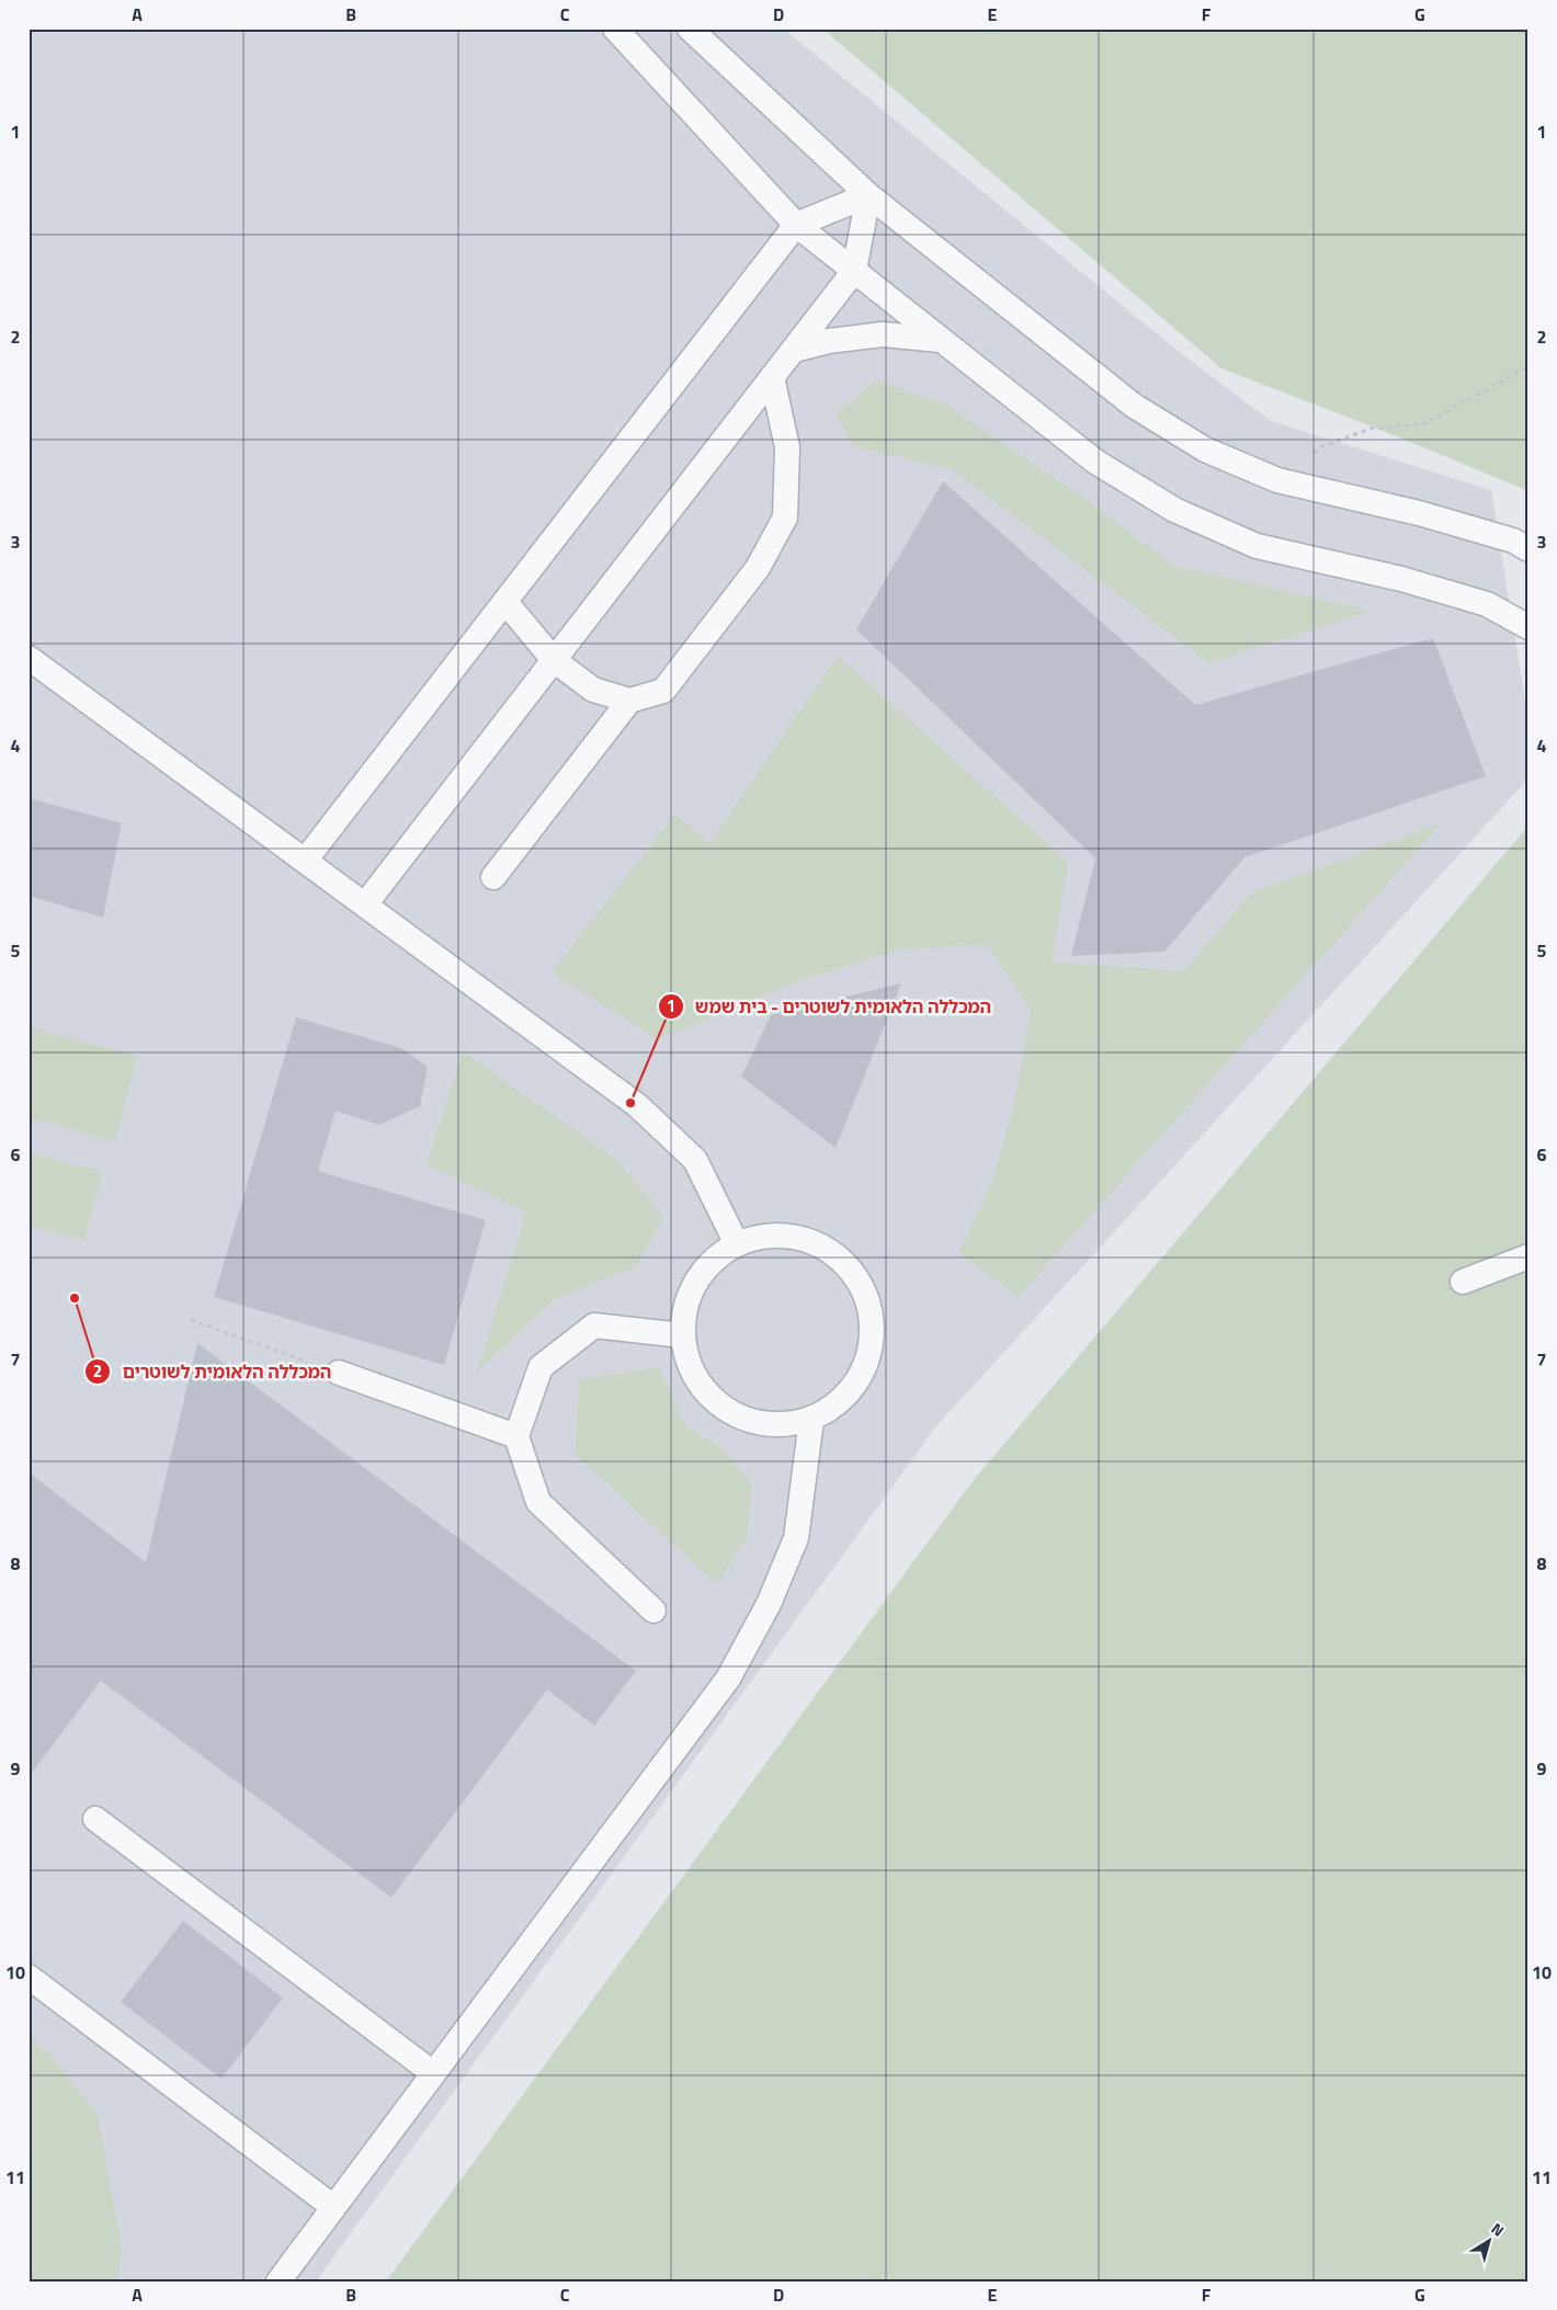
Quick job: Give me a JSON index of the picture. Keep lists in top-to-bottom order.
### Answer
{
  "places": ["המכללה הלאומית לשוטרים - בית שמש", "המכללה הלאומית לשוטרים"],
  "north": "top right",
  "grid": {
    "columns": [
      "A",
      "B",
      "C",
      "D",
      "E",
      "F",
      "G"
    ],
    "rows": [
      "1",
      "2",
      "3",
      "4",
      "5",
      "6",
      "7",
      "8",
      "9",
      "10",
      "11"
    ]
  }
}
